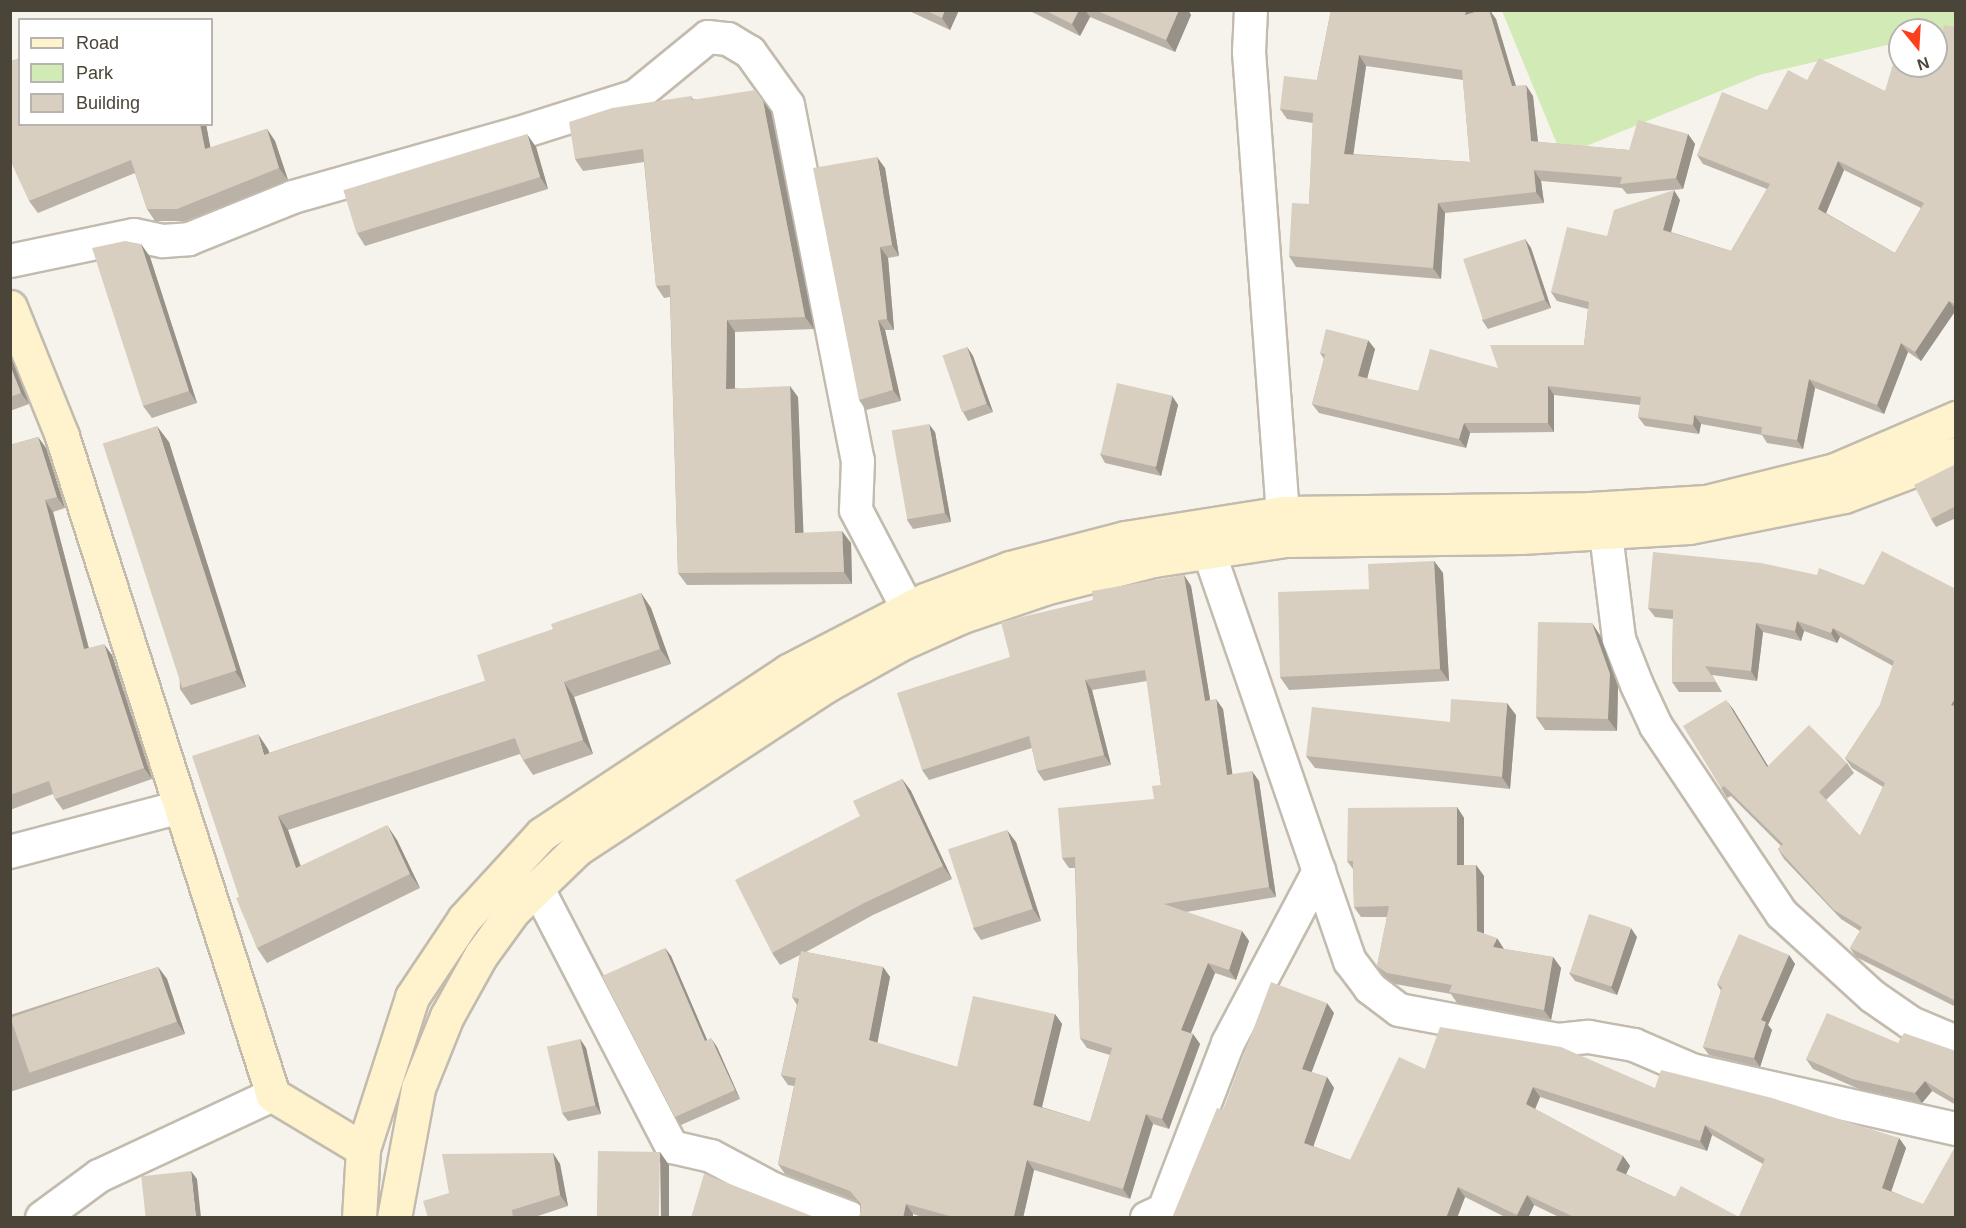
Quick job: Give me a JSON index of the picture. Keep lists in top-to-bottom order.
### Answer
{
  "legend": ["Road", "Park", "Building"],
  "north": "bottom"
}
